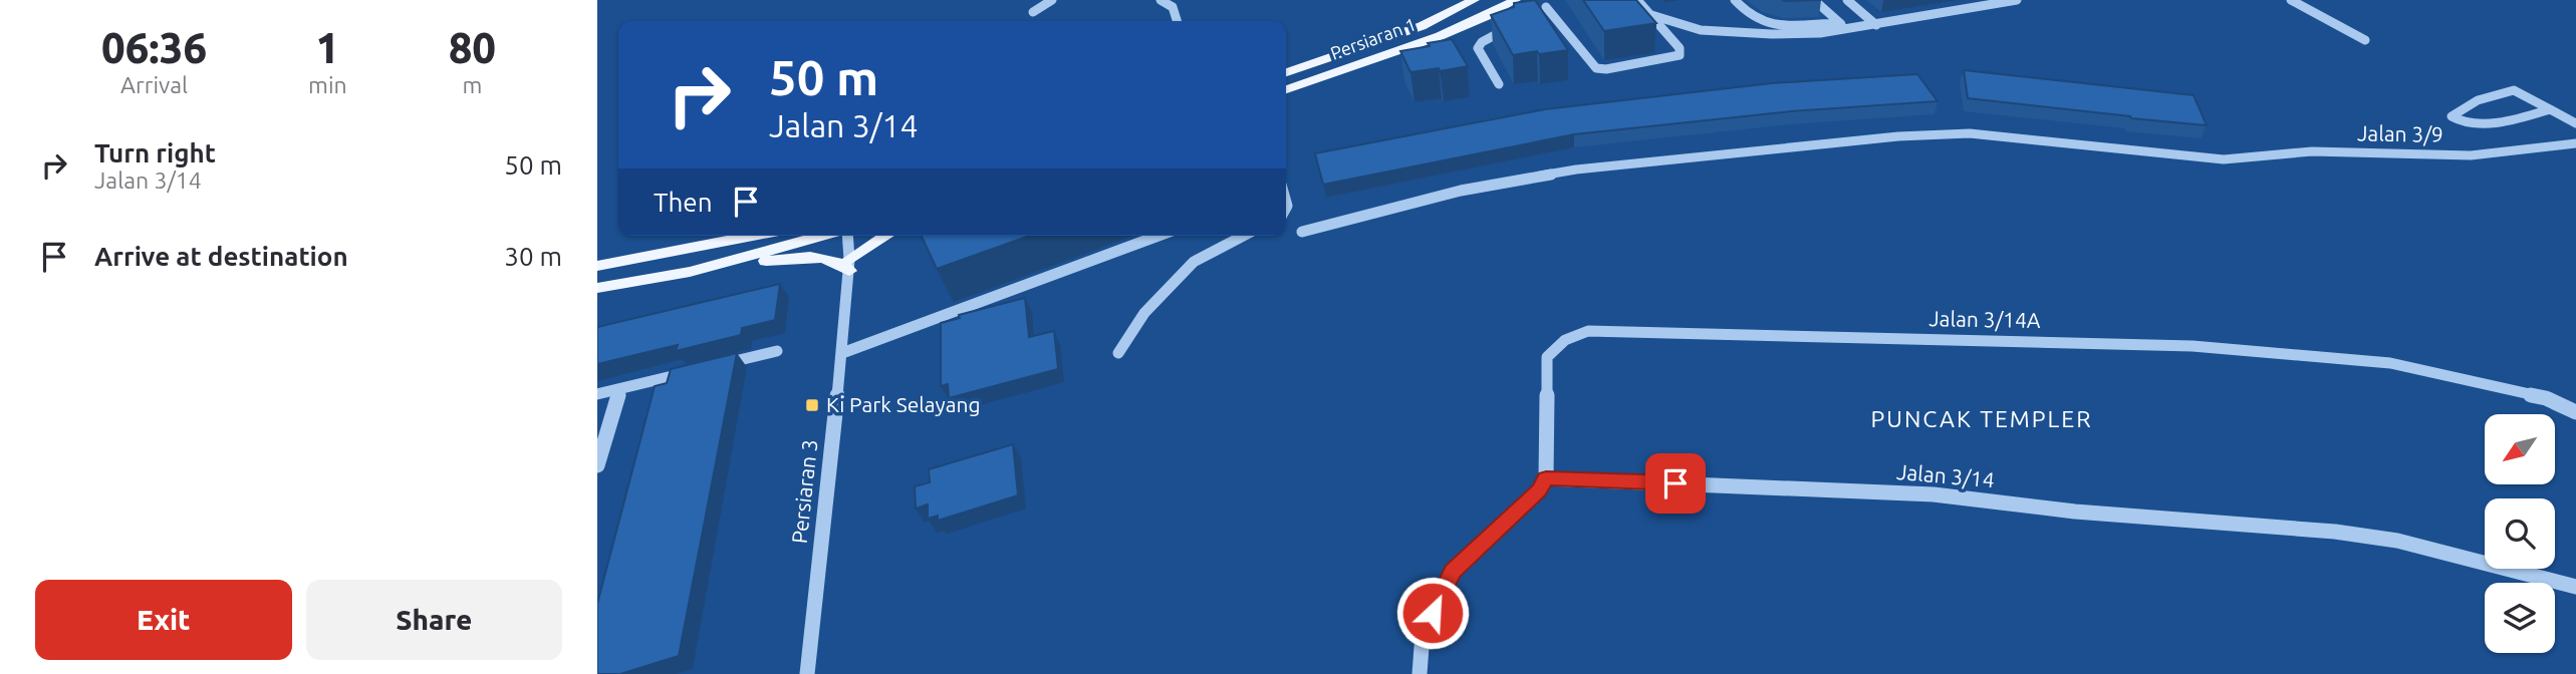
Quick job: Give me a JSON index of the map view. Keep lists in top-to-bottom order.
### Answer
{
  "streets": {
    "main road": ["Persiaran 1"],
    "street": [
      "Jalan 3/9",
      "Jalan 3/14A",
      "Jalan 3/14",
      "Persiaran 3"
    ]
  },
  "crossings": [
    ["Jalan 3/14A", "Jalan 3/14"]
  ],
  "districts": ["PUNCAK TEMPLER"],
  "places": {
    "transit": ["Ki Park Selayang"]
  },
  "north": "bottom left",
  "page": {
    "eta": [
      "06:36",
      "Arrival",
      "1",
      "min",
      "80",
      "m"
    ],
    "turn": ["50 m", "Jalan 3/14"],
    "list": [
      {
        "name": "Turn right",
        "note": "Jalan 3/14",
        "value": "50 m"
      },
      {
        "name": "Arrive at destination",
        "value": "30 m"
      }
    ],
    "then": "Then",
    "buttons": ["Exit", "Share"]
  }
}
